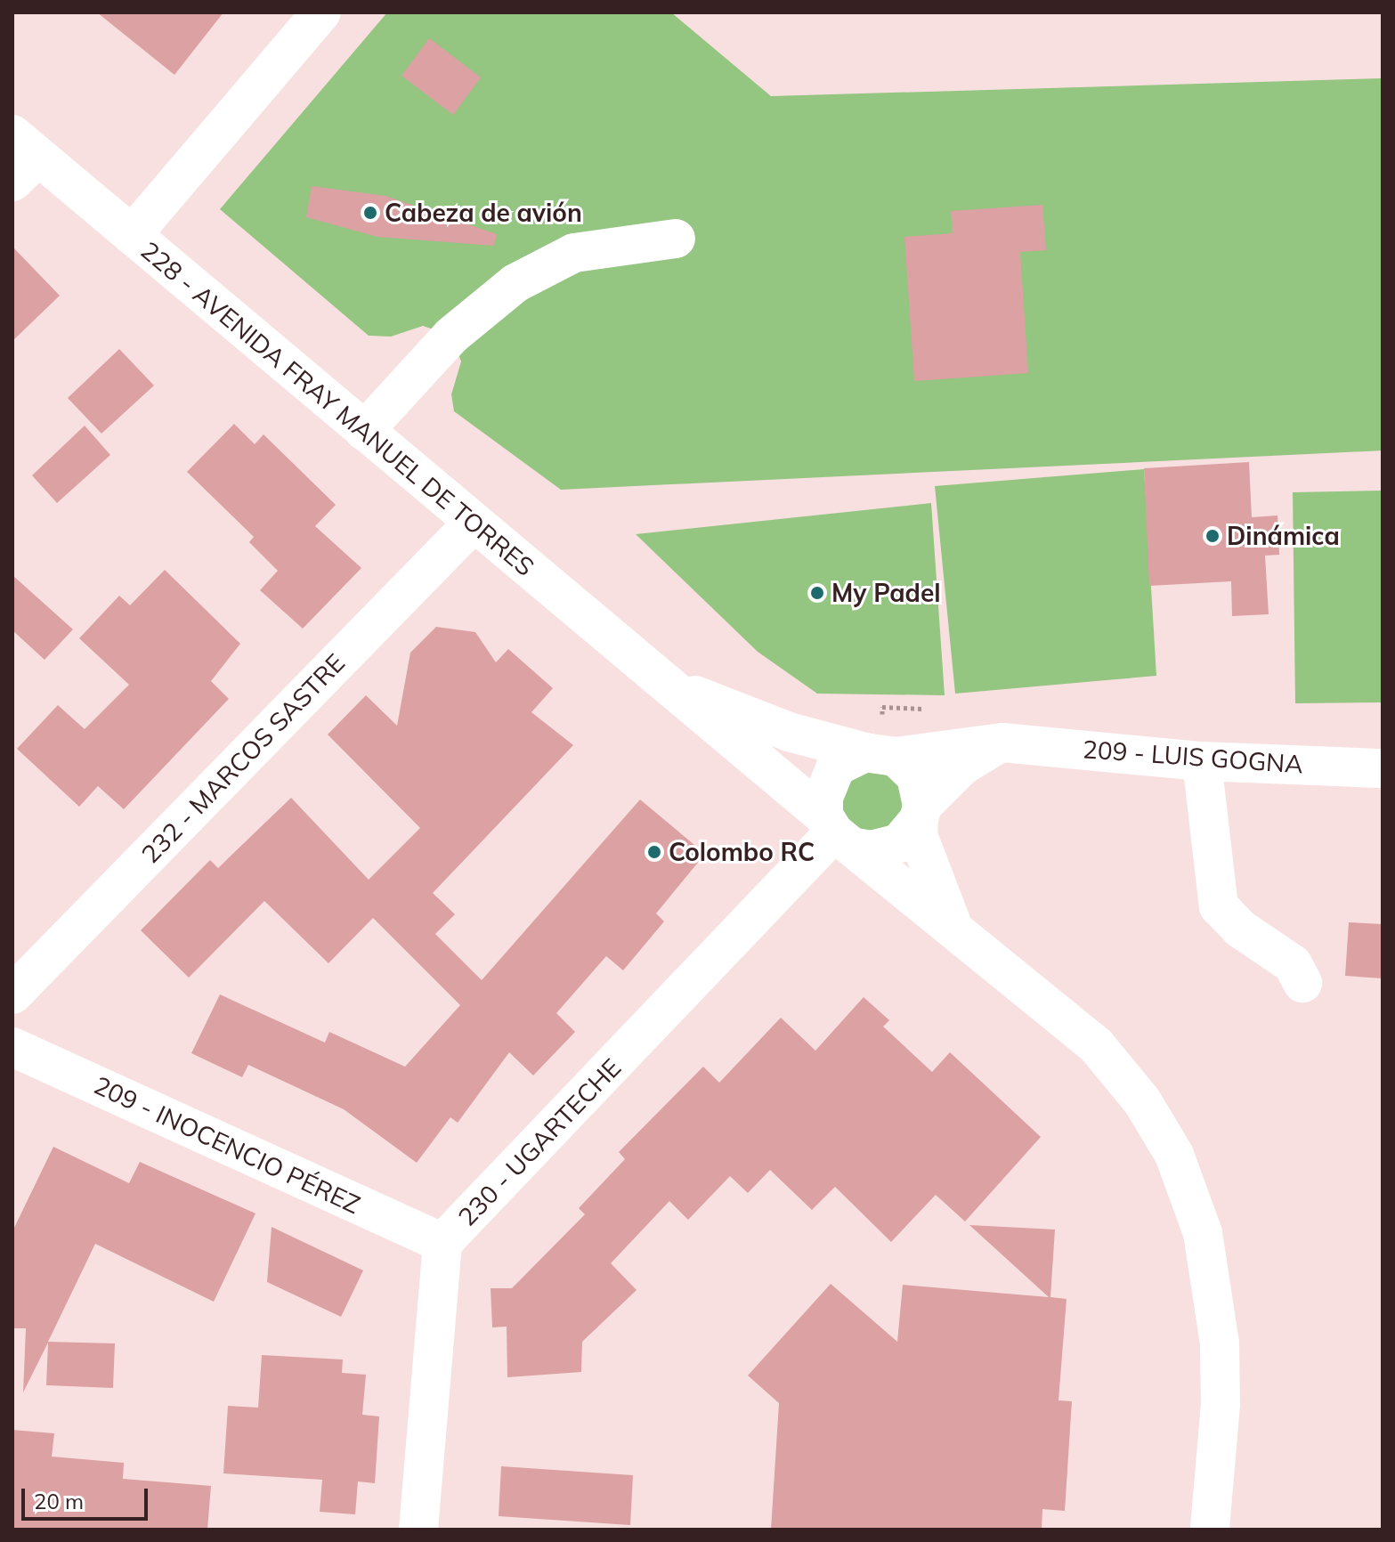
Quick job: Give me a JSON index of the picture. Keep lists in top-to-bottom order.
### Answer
{
  "streets": {
    "street": [
      "228 - AVENIDA FRAY MANUEL DE TORRES",
      "209 - LUIS GOGNA",
      "232 - MARCOS SASTRE",
      "230 - UGARTECHE",
      "209 - INOCENCIO PÉREZ"
    ]
  },
  "crossings": [
    ["228 - AVENIDA FRAY MANUEL DE TORRES", "209 - LUIS GOGNA"],
    ["228 - AVENIDA FRAY MANUEL DE TORRES", "232 - MARCOS SASTRE"],
    ["228 - AVENIDA FRAY MANUEL DE TORRES", "230 - UGARTECHE"],
    ["209 - LUIS GOGNA", "230 - UGARTECHE"],
    ["230 - UGARTECHE", "209 - INOCENCIO PÉREZ"]
  ],
  "places": [
    "Cabeza de avión",
    "Dinámica",
    "My Padel",
    "Colombo RC"
  ],
  "scale_bar": "20 m"
}
